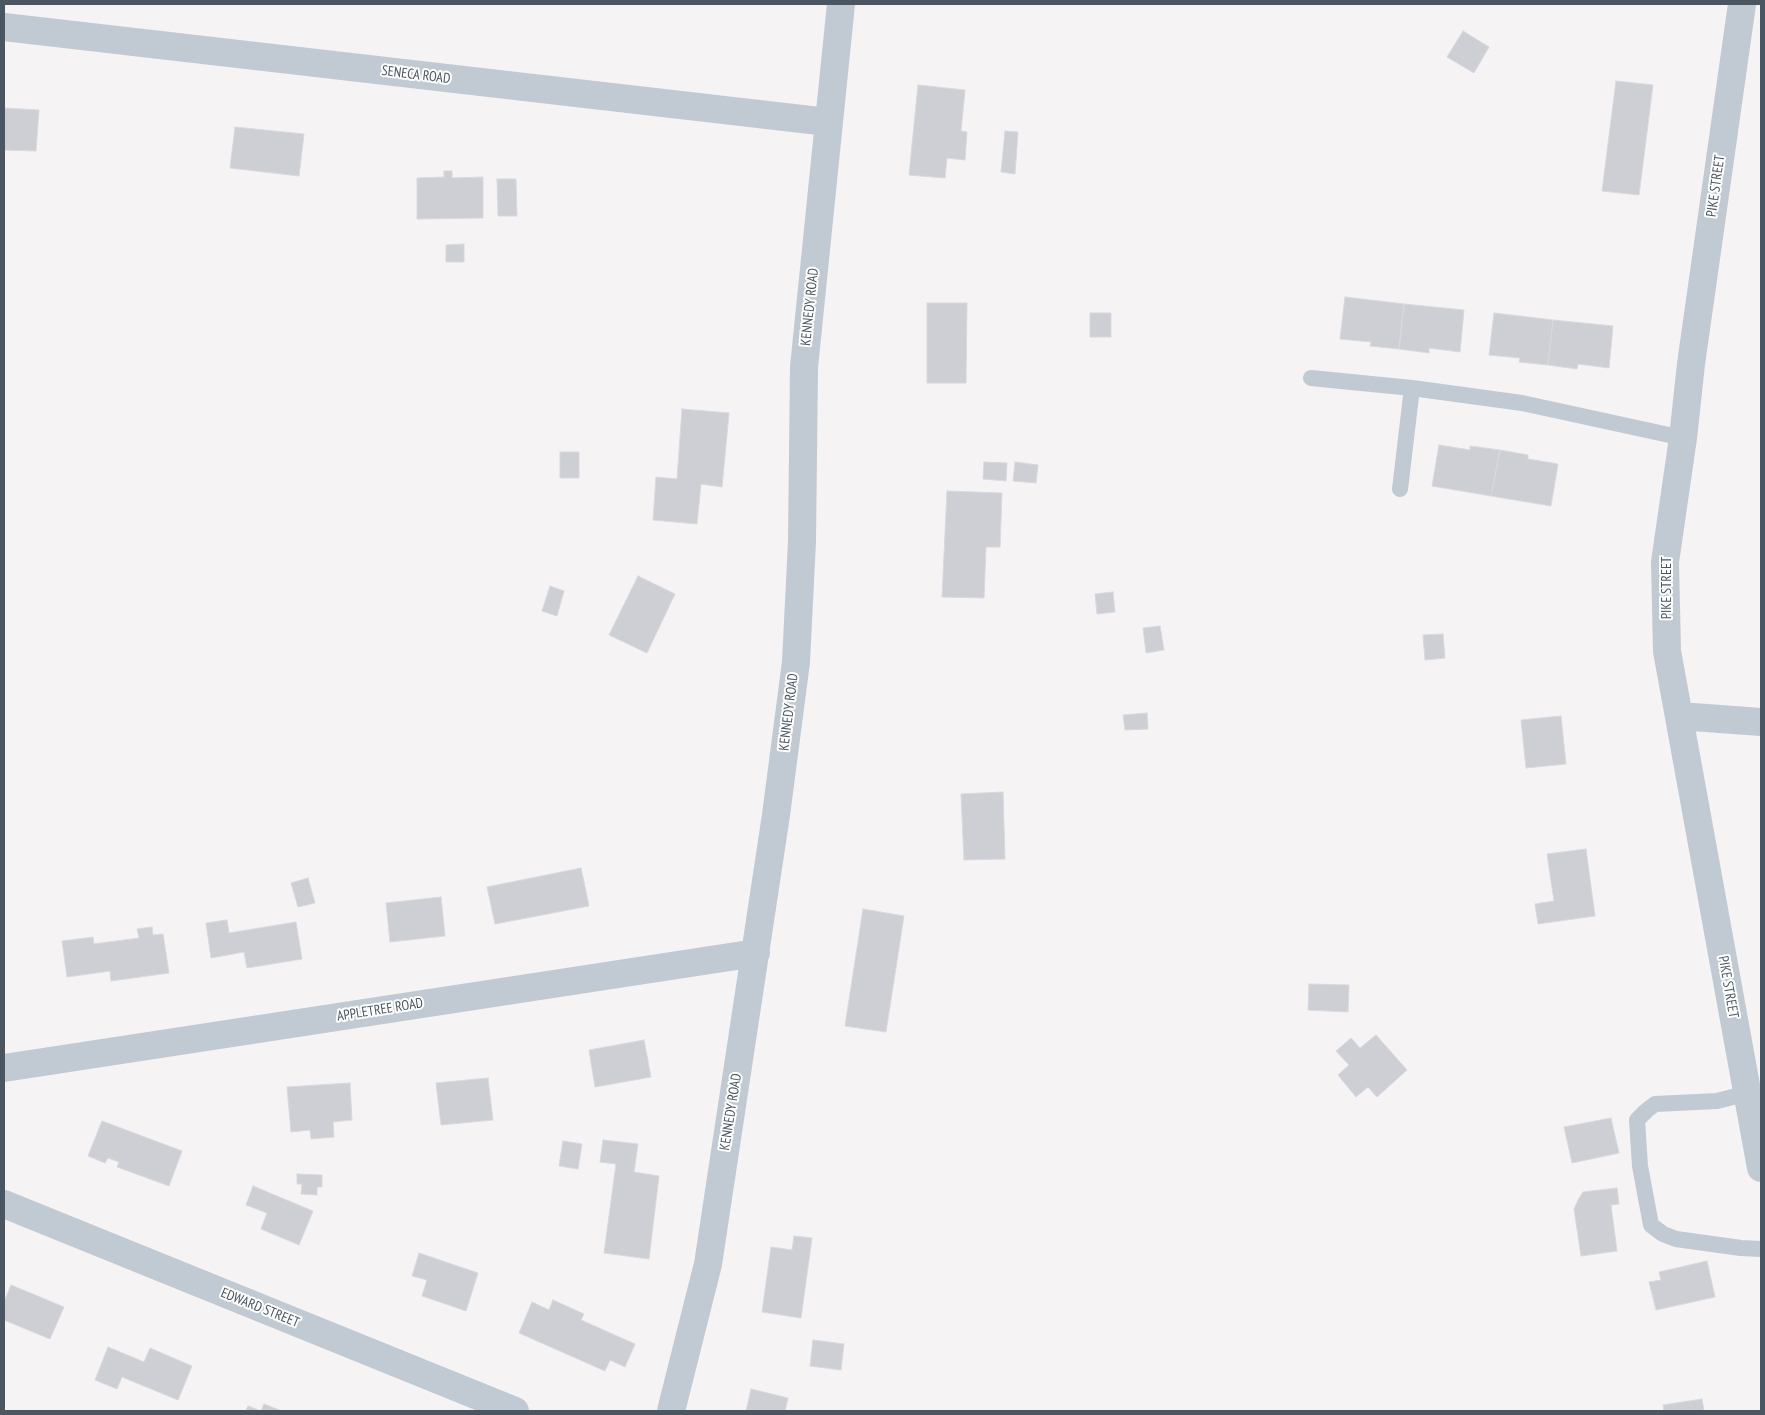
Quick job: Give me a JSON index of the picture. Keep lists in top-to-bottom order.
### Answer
{
  "streets": {
    "street": [
      "SENECA ROAD",
      "PIKE STREET",
      "KENNEDY ROAD",
      "APPLETREE ROAD",
      "EDWARD STREET"
    ]
  },
  "crossings": [
    ["SENECA ROAD", "KENNEDY ROAD"],
    ["KENNEDY ROAD", "APPLETREE ROAD"]
  ]
}
